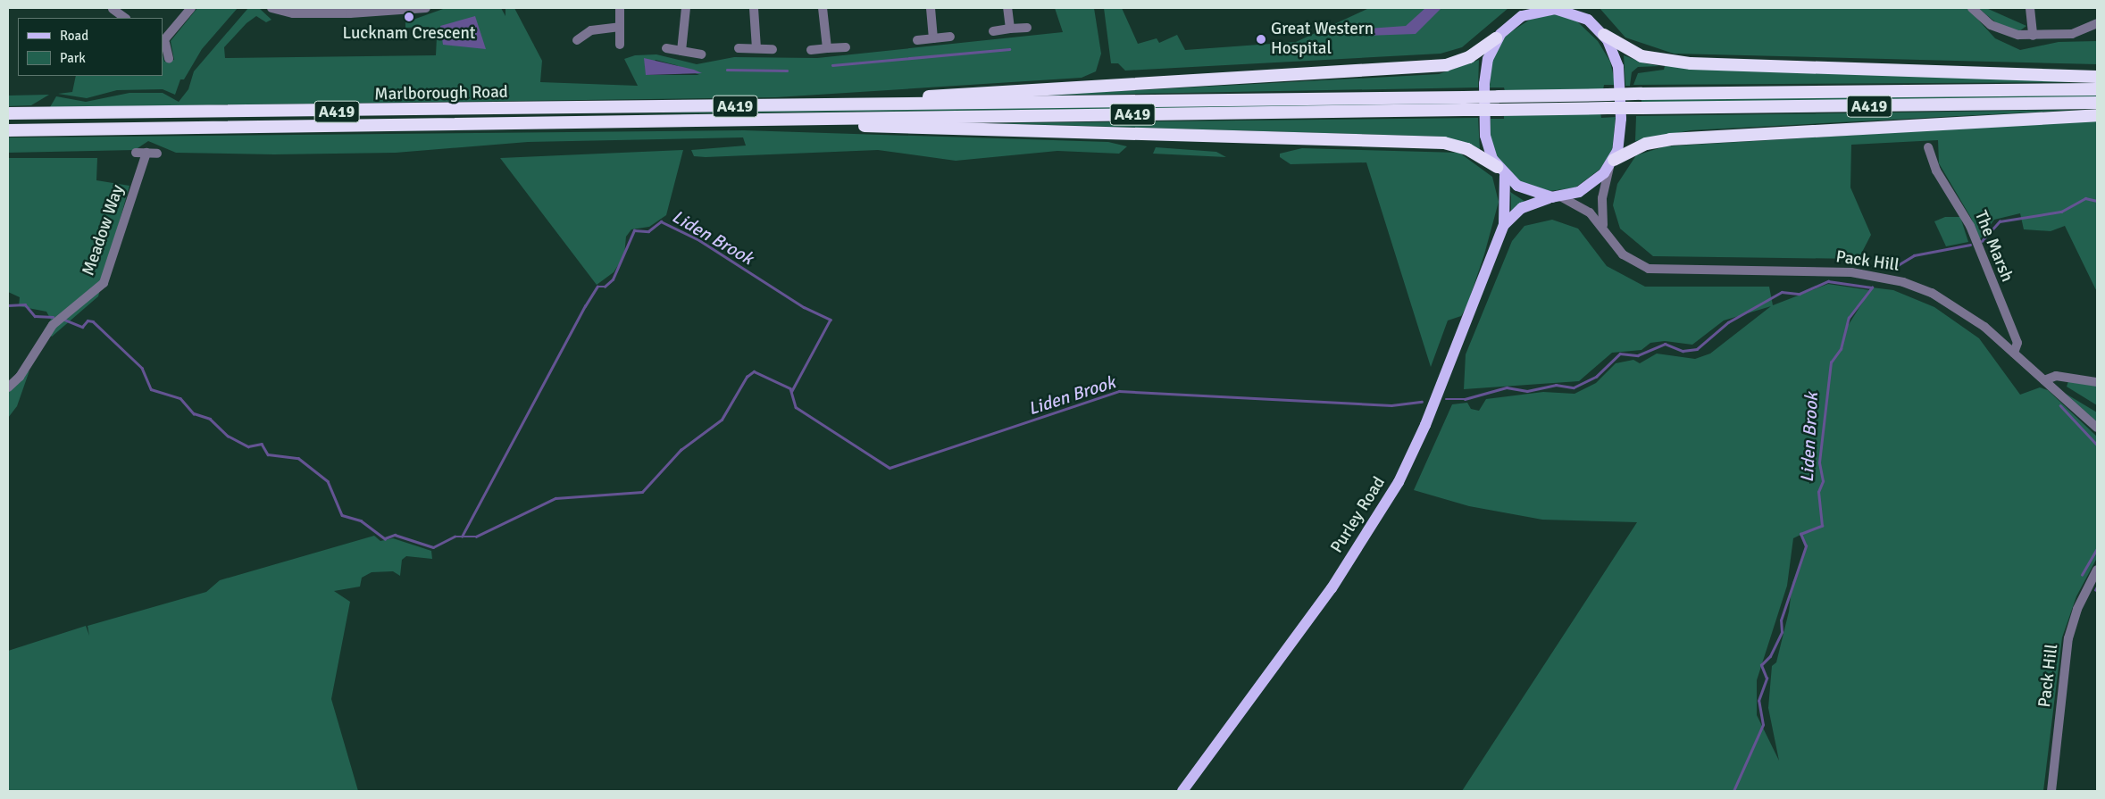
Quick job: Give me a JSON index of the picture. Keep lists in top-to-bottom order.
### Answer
{
  "streets": {
    "highway": ["Marlborough Road", "A419"],
    "main road": ["Purley Road"],
    "street": ["Meadow Way", "The Marsh", "Pack Hill"]
  },
  "crossings": [
    ["Marlborough Road", "A419"],
    ["A419", "Purley Road"],
    ["The Marsh", "Pack Hill"],
    ["Pack Hill", "Purley Road"]
  ],
  "water": ["Liden Brook"],
  "places": ["Lucknam Crescent", "Great Western Hospital"],
  "legend": ["Road", "Park"]
}
